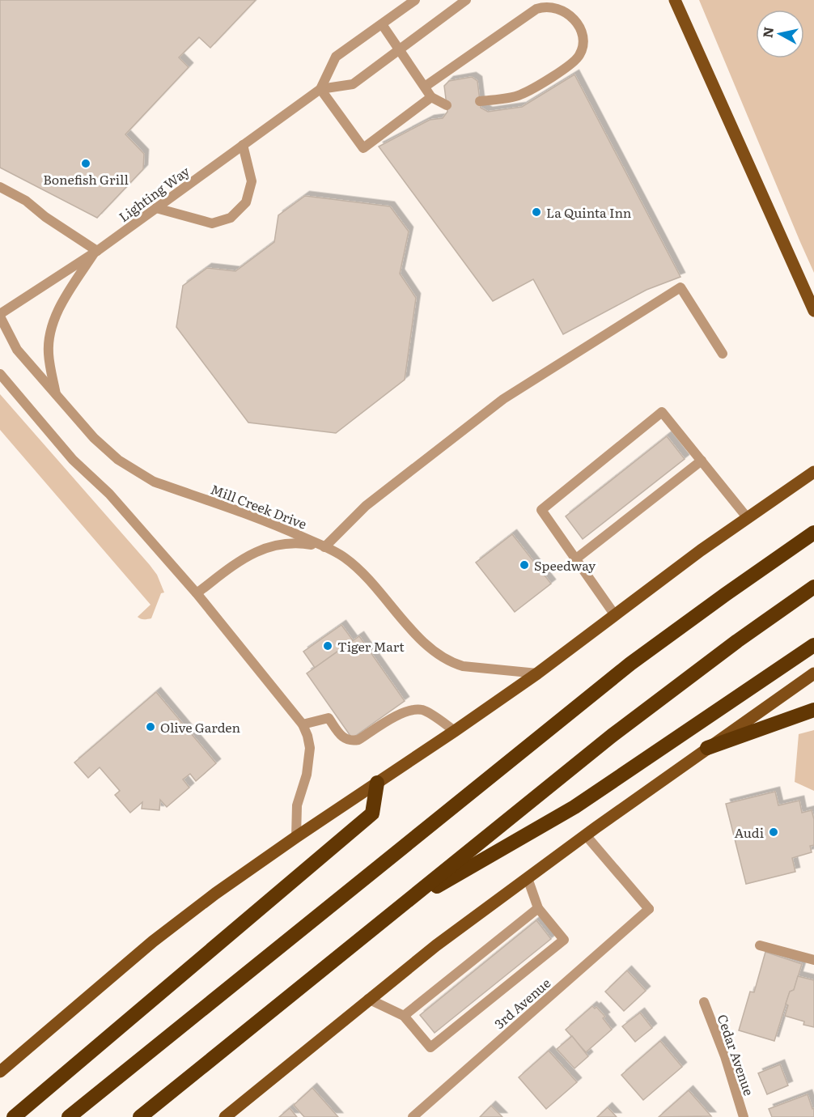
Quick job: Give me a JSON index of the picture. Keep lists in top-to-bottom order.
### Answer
{
  "streets": {
    "street": [
      "Lighting Way",
      "Mill Creek Drive",
      "3rd Avenue",
      "Cedar Avenue"
    ]
  },
  "crossings": [
    ["Lighting Way", "Mill Creek Drive"]
  ],
  "places": [
    "Bonefish Grill",
    "La Quinta Inn",
    "Speedway",
    "Tiger Mart",
    "Olive Garden",
    "Audi"
  ],
  "north": "left"
}
